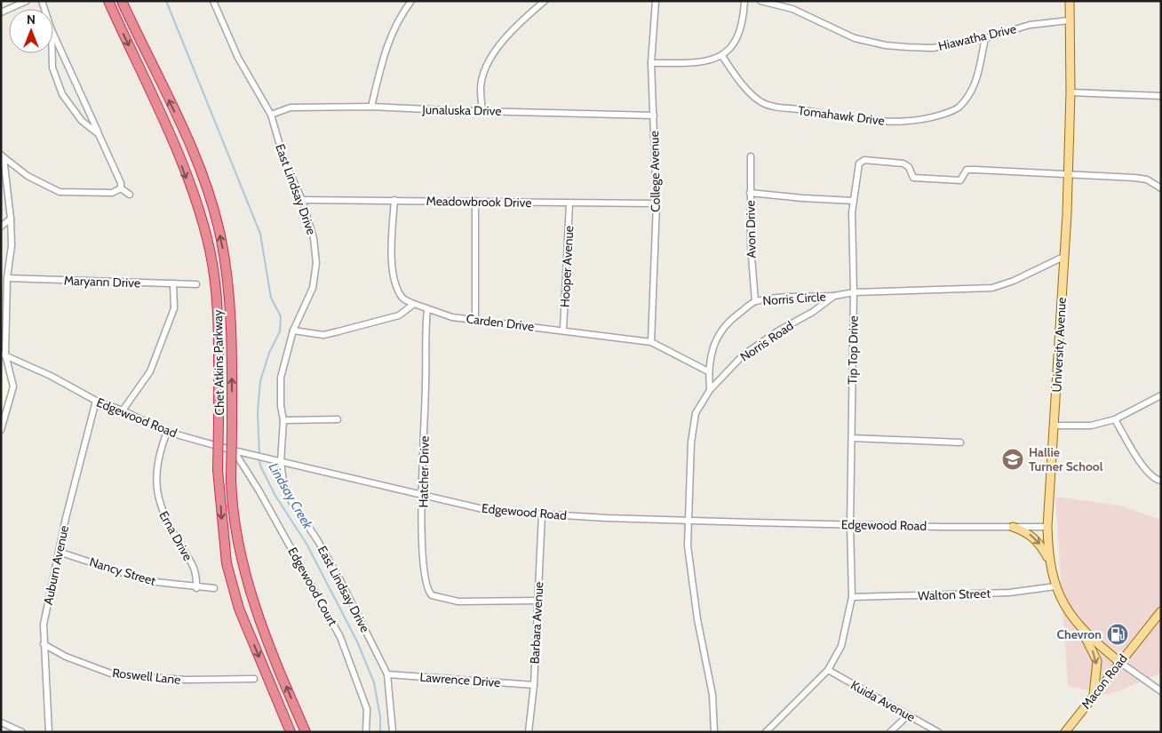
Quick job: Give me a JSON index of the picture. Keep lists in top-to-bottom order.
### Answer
{
  "streets": {
    "highway": ["Chet Atkins Parkway"],
    "main road": ["University Avenue", "Macon Road"],
    "street": [
      "Hiawatha Drive",
      "Junaluska Drive",
      "Tomahawk Drive",
      "College Avenue",
      "East Lindsay Drive",
      "Meadowbrook Drive",
      "Avon Drive",
      "Hooper Avenue",
      "Maryann Drive",
      "Norris Circle",
      "Carden Drive",
      "Norris Road",
      "Tip Top Drive",
      "Edgewood Road",
      "Hatcher Drive",
      "Erna Drive",
      "Auburn Avenue",
      "Nancy Street",
      "Edgewood Court",
      "Walton Street",
      "Barbara Avenue",
      "Roswell Lane",
      "Lawrence Drive",
      "Kuida Avenue"
    ]
  },
  "crossings": [
    ["Hiawatha Drive", "Tomahawk Drive"],
    ["Hiawatha Drive", "University Avenue"],
    ["Junaluska Drive", "College Avenue"],
    ["Junaluska Drive", "East Lindsay Drive"],
    ["College Avenue", "Meadowbrook Drive"],
    ["College Avenue", "Carden Drive"],
    ["East Lindsay Drive", "Meadowbrook Drive"],
    ["East Lindsay Drive", "Edgewood Road"],
    ["East Lindsay Drive", "Lawrence Drive"],
    ["Meadowbrook Drive", "Hooper Avenue"],
    ["Avon Drive", "Norris Circle"],
    ["Hooper Avenue", "Carden Drive"],
    ["Norris Circle", "Carden Drive"],
    ["Norris Circle", "Norris Road"],
    ["Carden Drive", "Hatcher Drive"],
    ["Norris Road", "University Avenue"],
    ["Norris Road", "Tip Top Drive"],
    ["Norris Road", "Edgewood Road"],
    ["University Avenue", "Tip Top Drive"],
    ["University Avenue", "Edgewood Road"],
    ["University Avenue", "Walton Street"],
    ["University Avenue", "Macon Road"],
    ["Tip Top Drive", "Edgewood Road"],
    ["Tip Top Drive", "Walton Street"],
    ["Tip Top Drive", "Kuida Avenue"],
    ["Edgewood Road", "Hatcher Drive"],
    ["Edgewood Road", "Erna Drive"],
    ["Edgewood Road", "Auburn Avenue"],
    ["Edgewood Road", "Edgewood Court"],
    ["Edgewood Road", "Barbara Avenue"],
    ["Hatcher Drive", "Barbara Avenue"],
    ["Erna Drive", "Nancy Street"],
    ["Auburn Avenue", "Nancy Street"],
    ["Auburn Avenue", "Roswell Lane"],
    ["Barbara Avenue", "Lawrence Drive"]
  ],
  "water": ["Lindsay Creek"],
  "places": {
    "school or university": ["Hallie Turner School"],
    "fuel station": ["Chevron"]
  },
  "north": "top"
}
